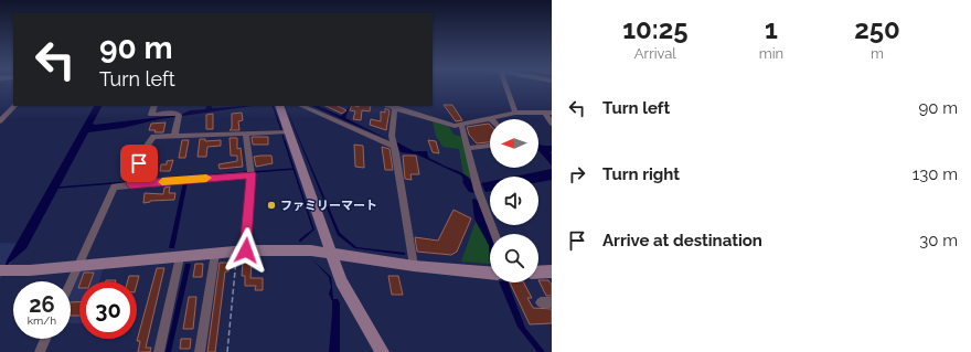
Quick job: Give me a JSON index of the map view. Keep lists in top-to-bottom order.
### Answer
{
  "places": ["ファミリーマート"],
  "north": "left",
  "page": {
    "eta": [
      "10:25",
      "Arrival",
      "1",
      "min",
      "250",
      "m"
    ],
    "turn": ["90 m", "Turn left"],
    "list": [
      {
        "name": "Turn left",
        "value": "90 m"
      },
      {
        "name": "Turn right",
        "value": "130 m"
      },
      {
        "name": "Arrive at destination",
        "value": "30 m"
      }
    ],
    "speed": "26 km/h",
    "limit": "30"
  }
}
